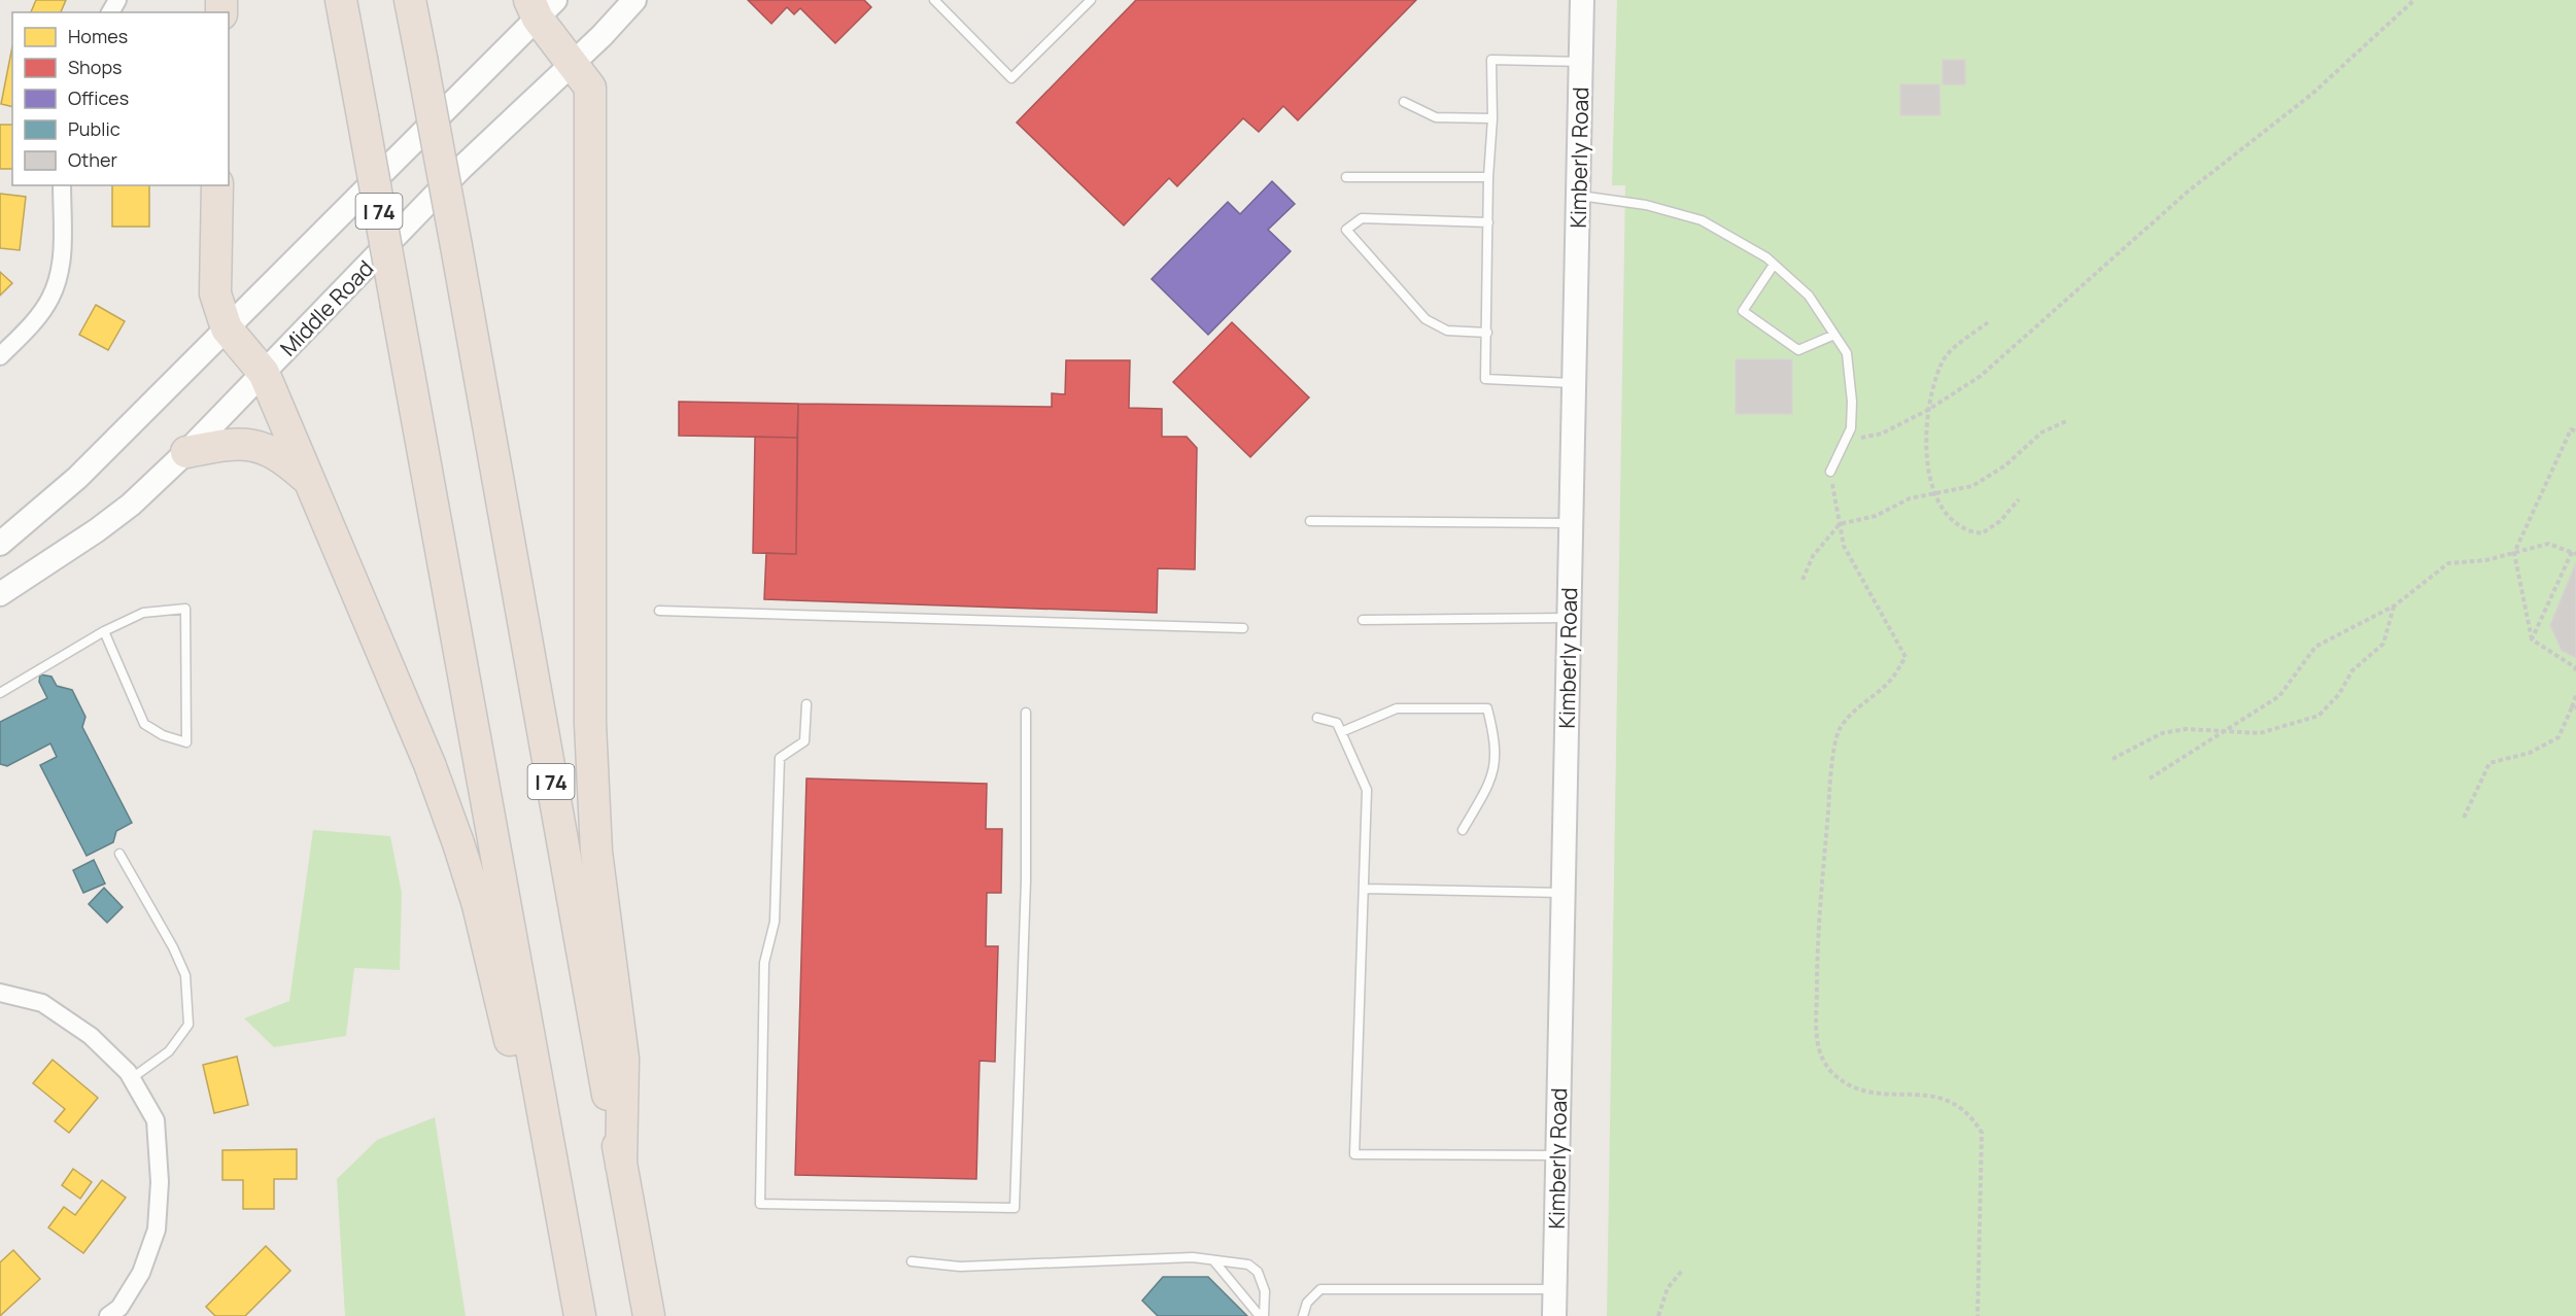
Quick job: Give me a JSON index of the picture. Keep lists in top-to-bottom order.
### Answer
{
  "streets": {
    "highway": ["I 74"],
    "main road": ["Kimberly Road", "Middle Road"]
  },
  "legend": [
    "Homes",
    "Shops",
    "Offices",
    "Public",
    "Other"
  ]
}
